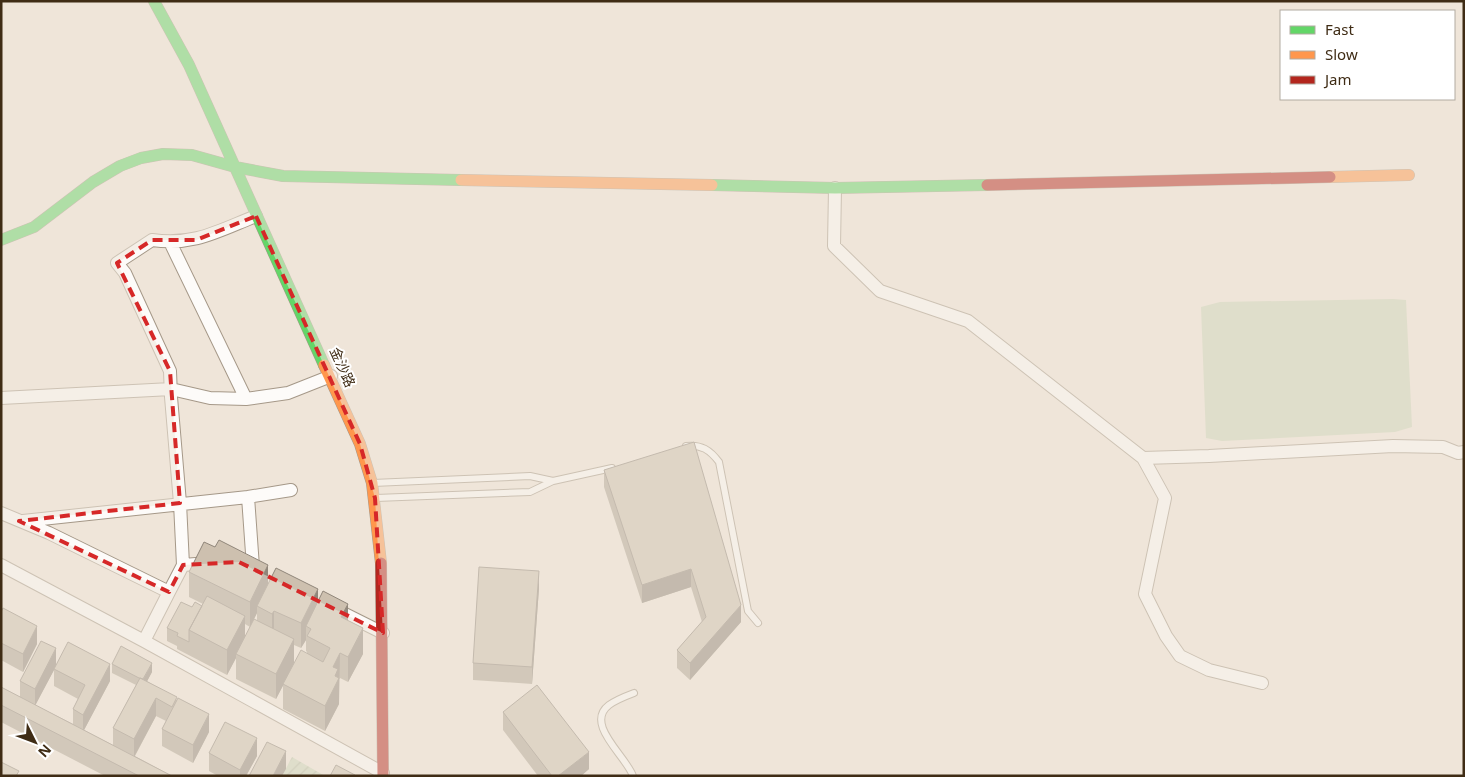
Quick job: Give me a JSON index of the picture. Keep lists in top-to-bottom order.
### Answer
{
  "streets": {
    "street": ["金沙路"]
  },
  "legend": ["Fast", "Slow", "Jam"],
  "north": "bottom right"
}
